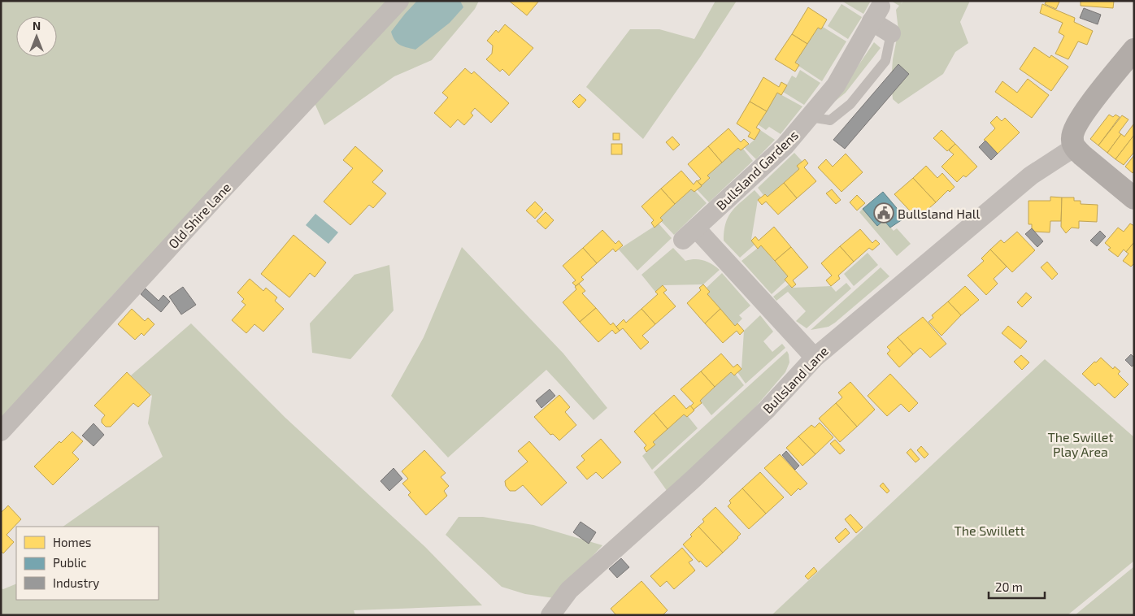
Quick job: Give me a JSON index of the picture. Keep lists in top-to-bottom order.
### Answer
{
  "streets": {
    "street": ["Bullsland Gardens", "Old Shire Lane", "Bullsland Lane"]
  },
  "crossings": [
    ["Bullsland Gardens", "Bullsland Lane"]
  ],
  "parks": ["The Swillet Play Area", "The Swillett"],
  "places": {
    "public building": ["Bullsland Hall"]
  },
  "legend": ["Homes", "Public", "Industry"],
  "scale_bar": "20 m",
  "north": "top"
}
